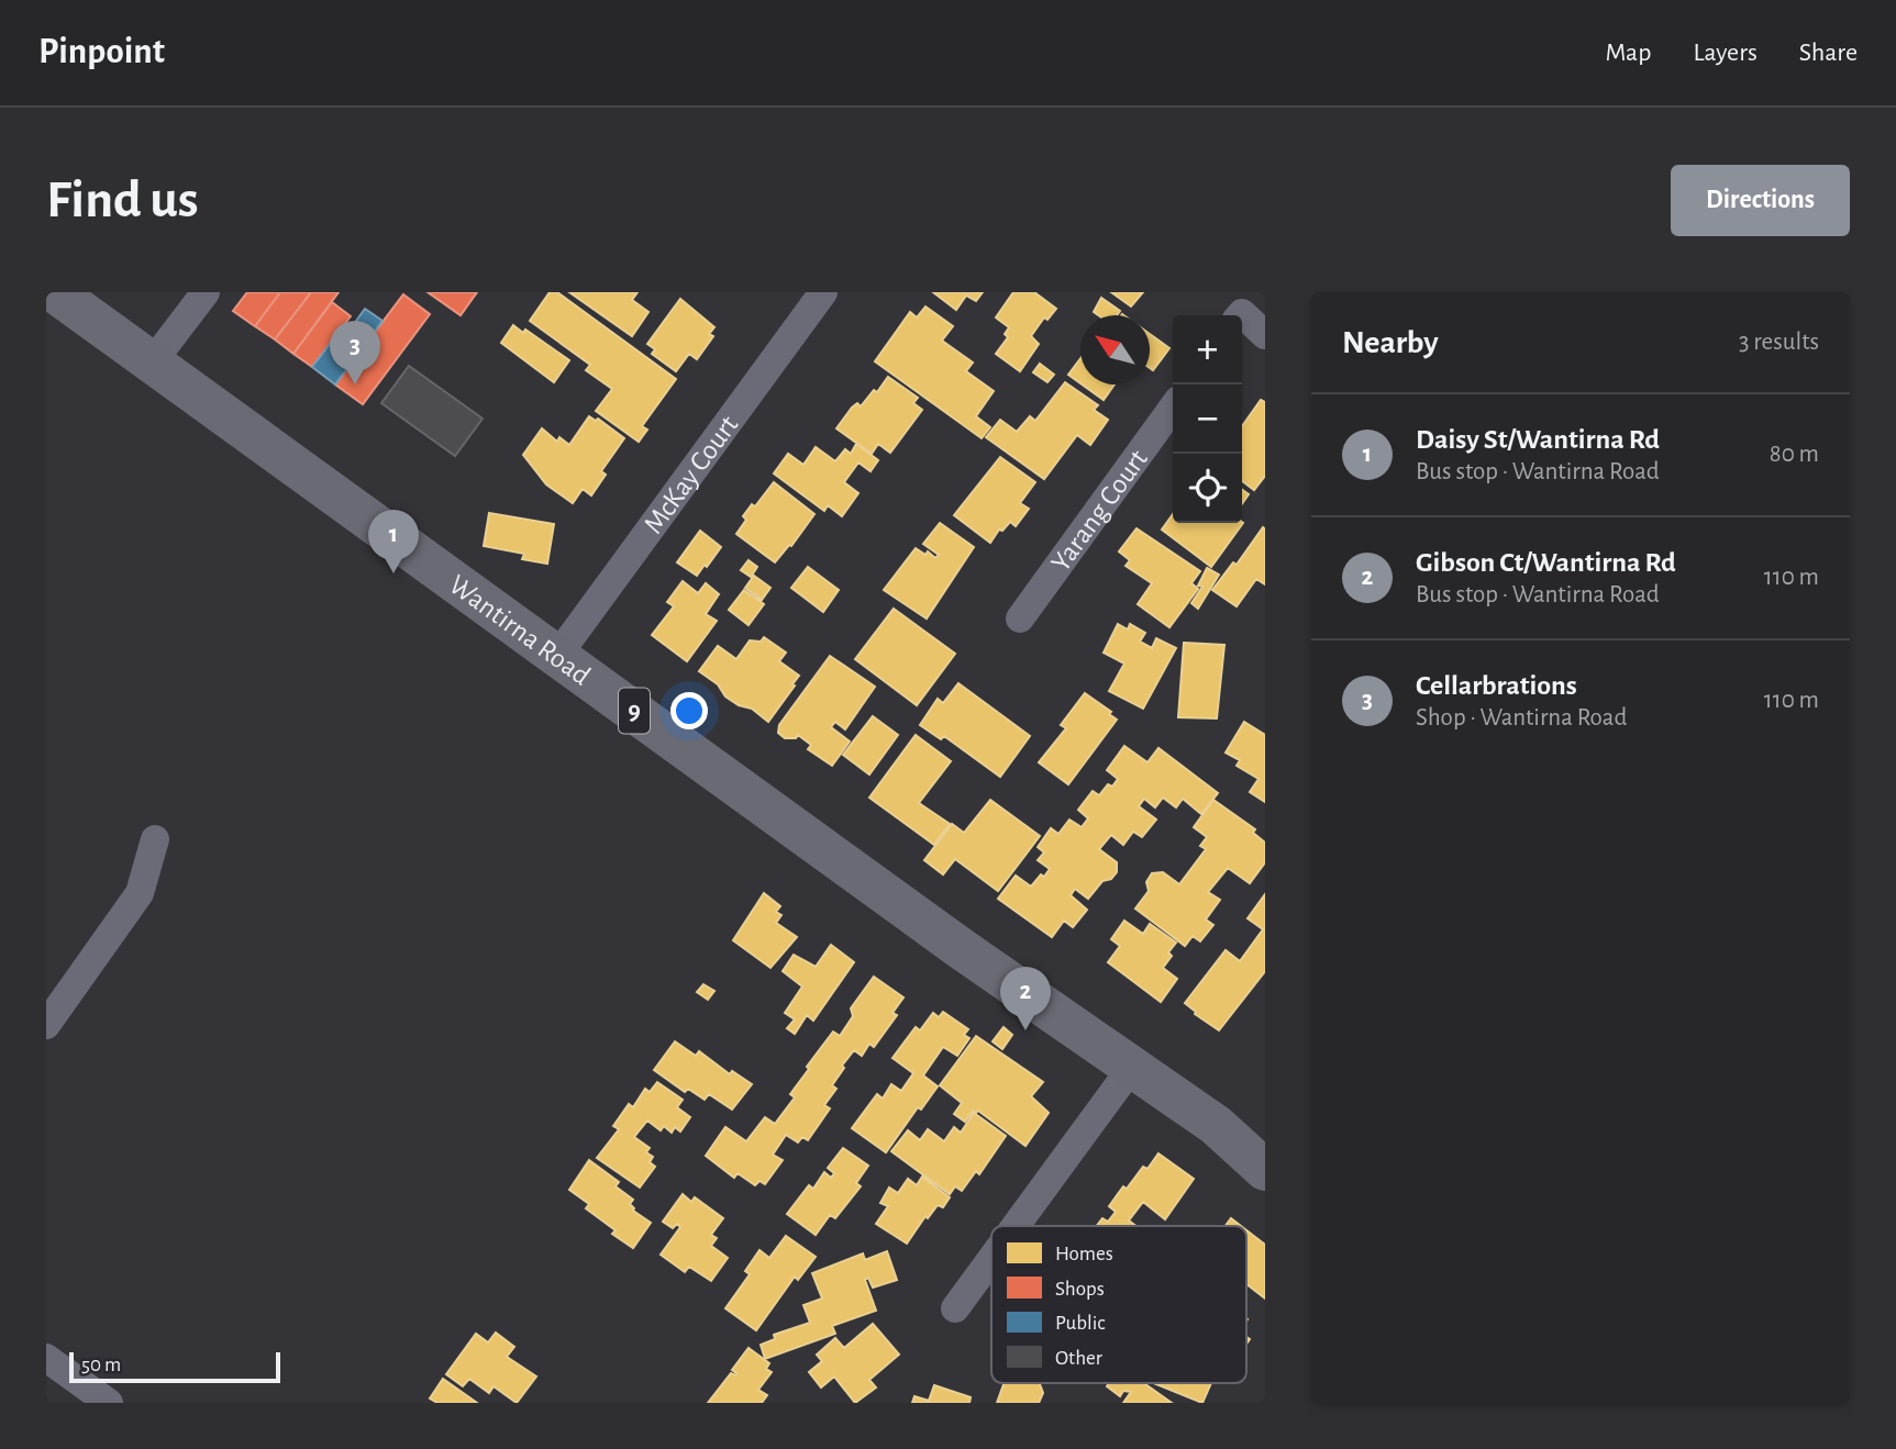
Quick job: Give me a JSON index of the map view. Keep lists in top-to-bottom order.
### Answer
{
  "streets": {
    "main road": ["Wantirna Road", "9"],
    "street": ["McKay Court", "Yarang Court"]
  },
  "crossings": [
    ["McKay Court", "Wantirna Road"]
  ],
  "legend": [
    "Homes",
    "Shops",
    "Public",
    "Other"
  ],
  "scale_bar": "50 m",
  "north": "top left",
  "page": {
    "header": "Pinpoint",
    "nav": ["Map", "Layers", "Share"],
    "buttons": "Directions",
    "title": "Find us",
    "heading": ["Nearby", "3 results"],
    "map_buttons": ["+", "−"],
    "pins": ["3", "1", "2"],
    "list": [
      {
        "mark": "1",
        "name": "Daisy St/Wantirna Rd",
        "note": "Bus stop · Wantirna Road",
        "value": "80 m"
      },
      {
        "mark": "2",
        "name": "Gibson Ct/Wantirna Rd",
        "note": "Bus stop · Wantirna Road",
        "value": "110 m"
      },
      {
        "mark": "3",
        "name": "Cellarbrations",
        "note": "Shop · Wantirna Road",
        "value": "110 m"
      }
    ],
    "scale": "50 m"
  }
}
